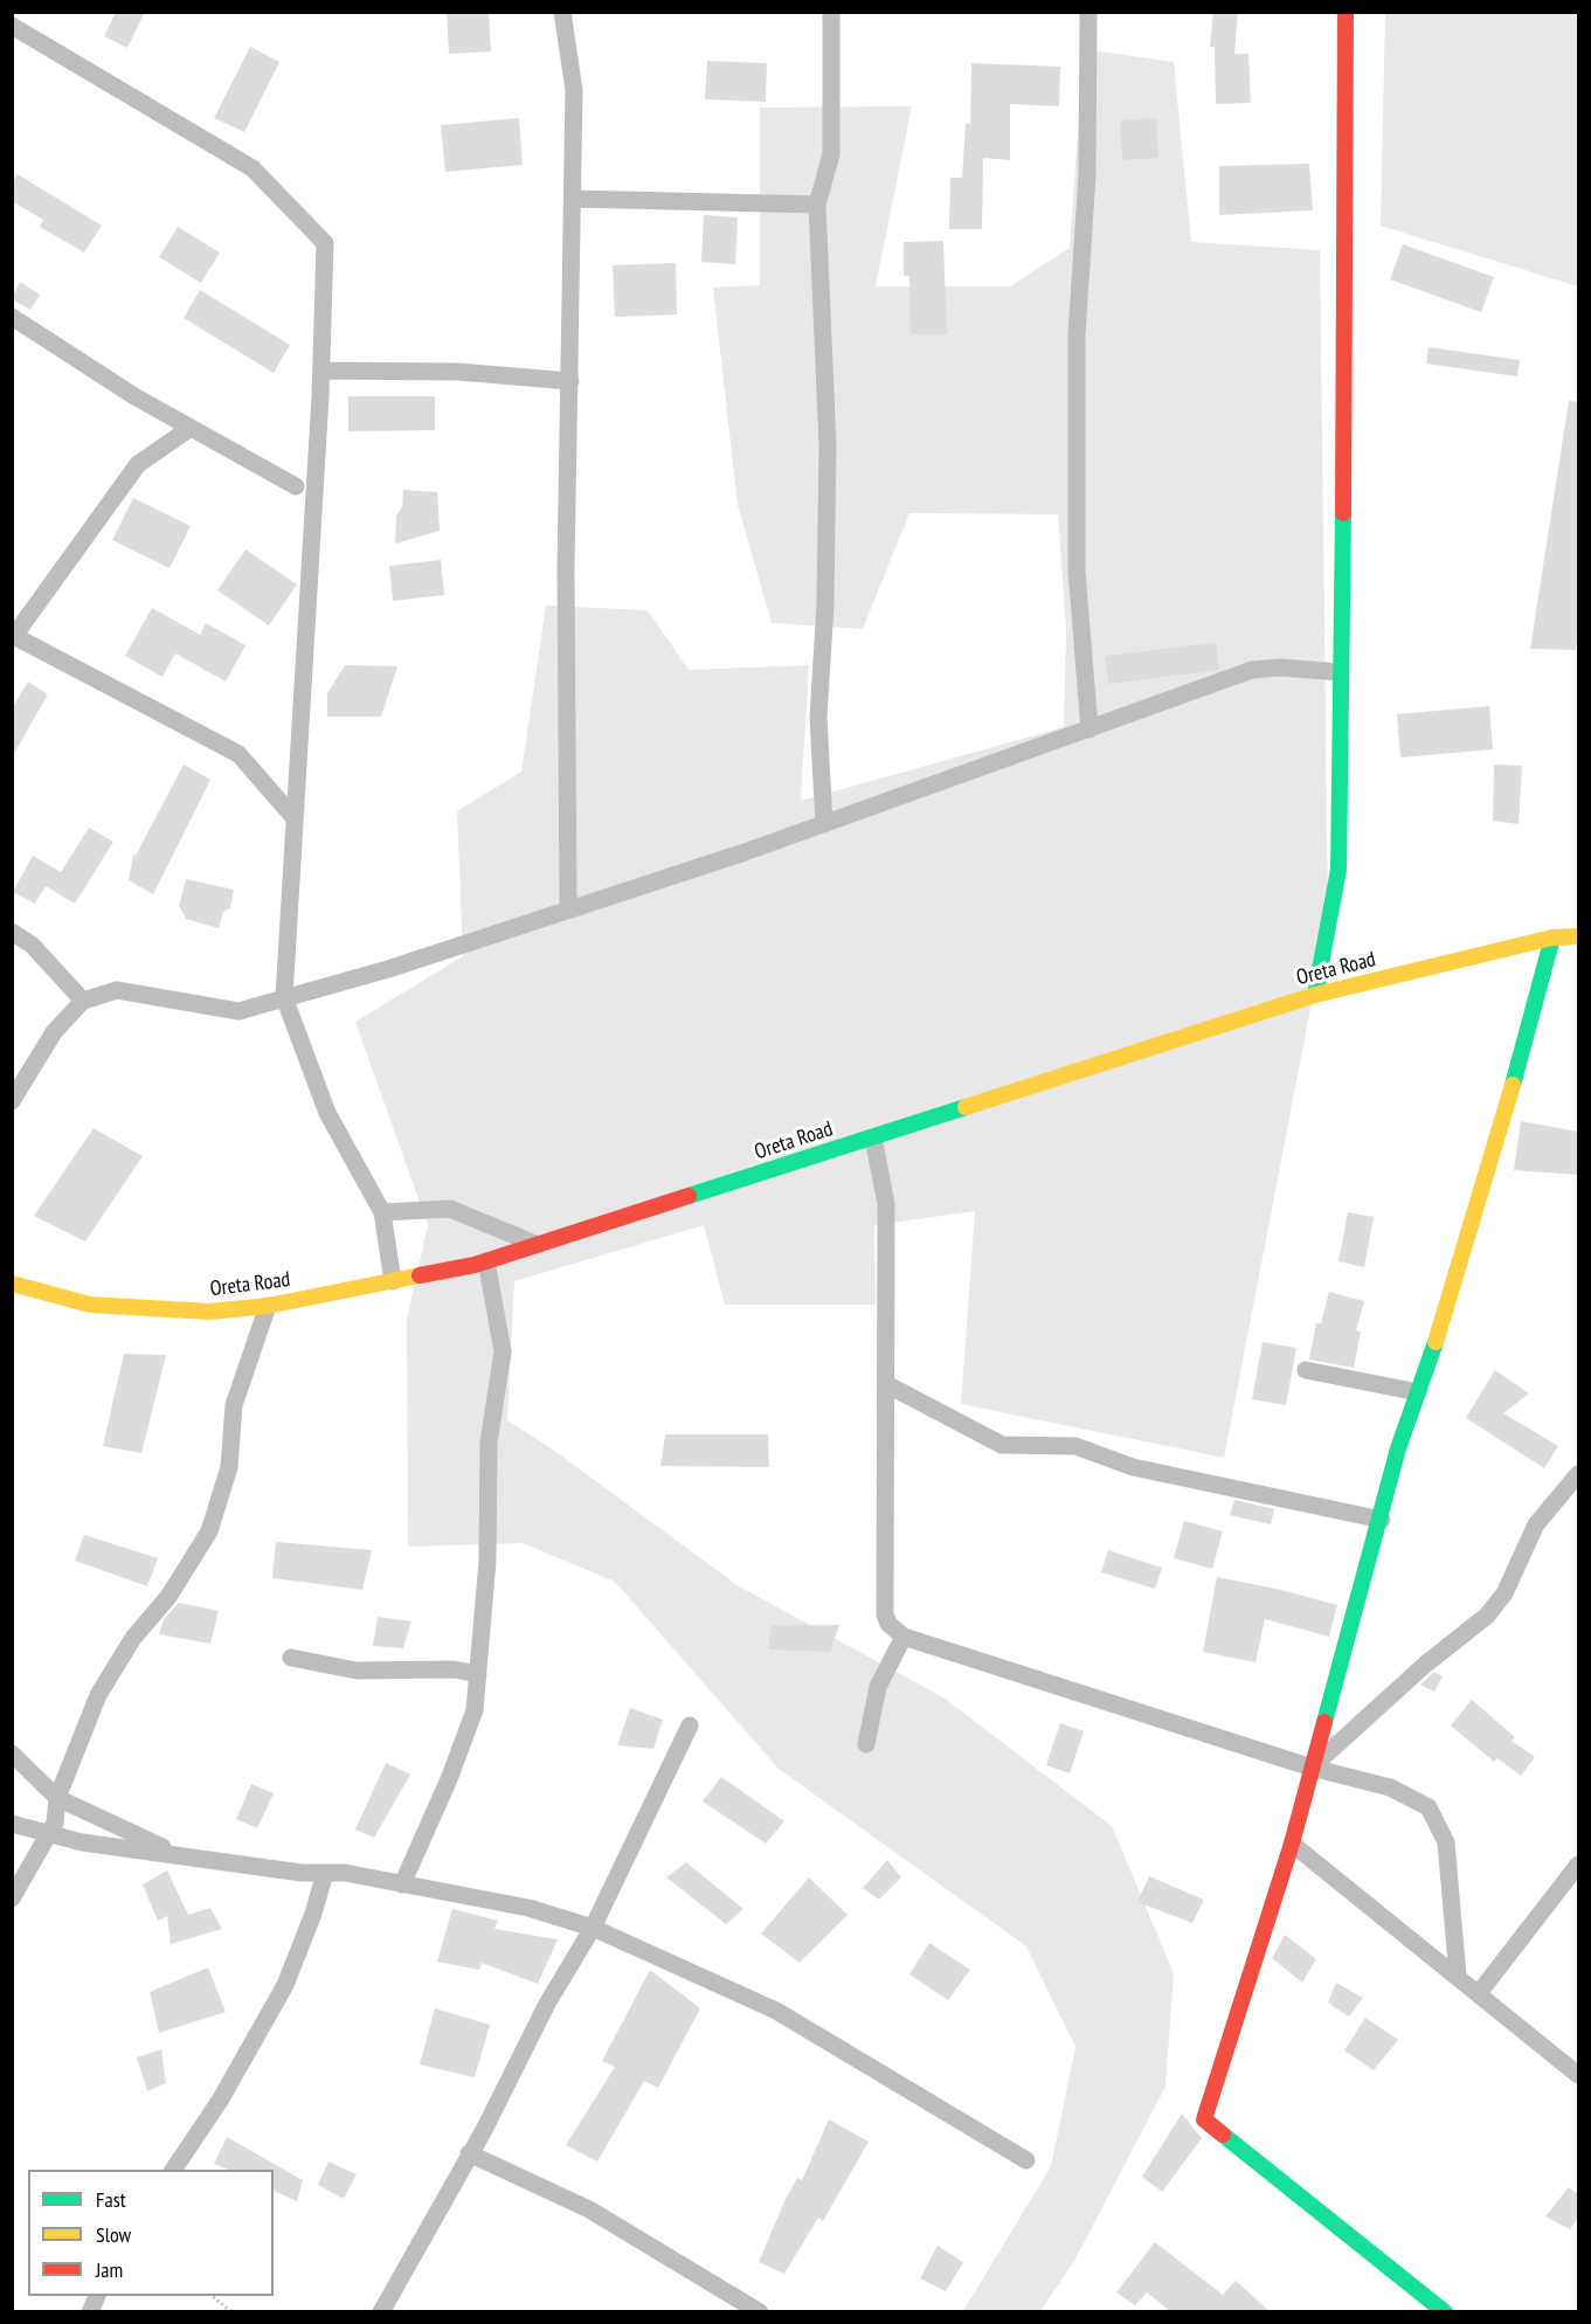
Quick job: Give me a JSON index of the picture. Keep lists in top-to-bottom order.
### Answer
{
  "streets": {
    "street": ["Oreta Road"]
  },
  "legend": ["Fast", "Slow", "Jam"]
}
